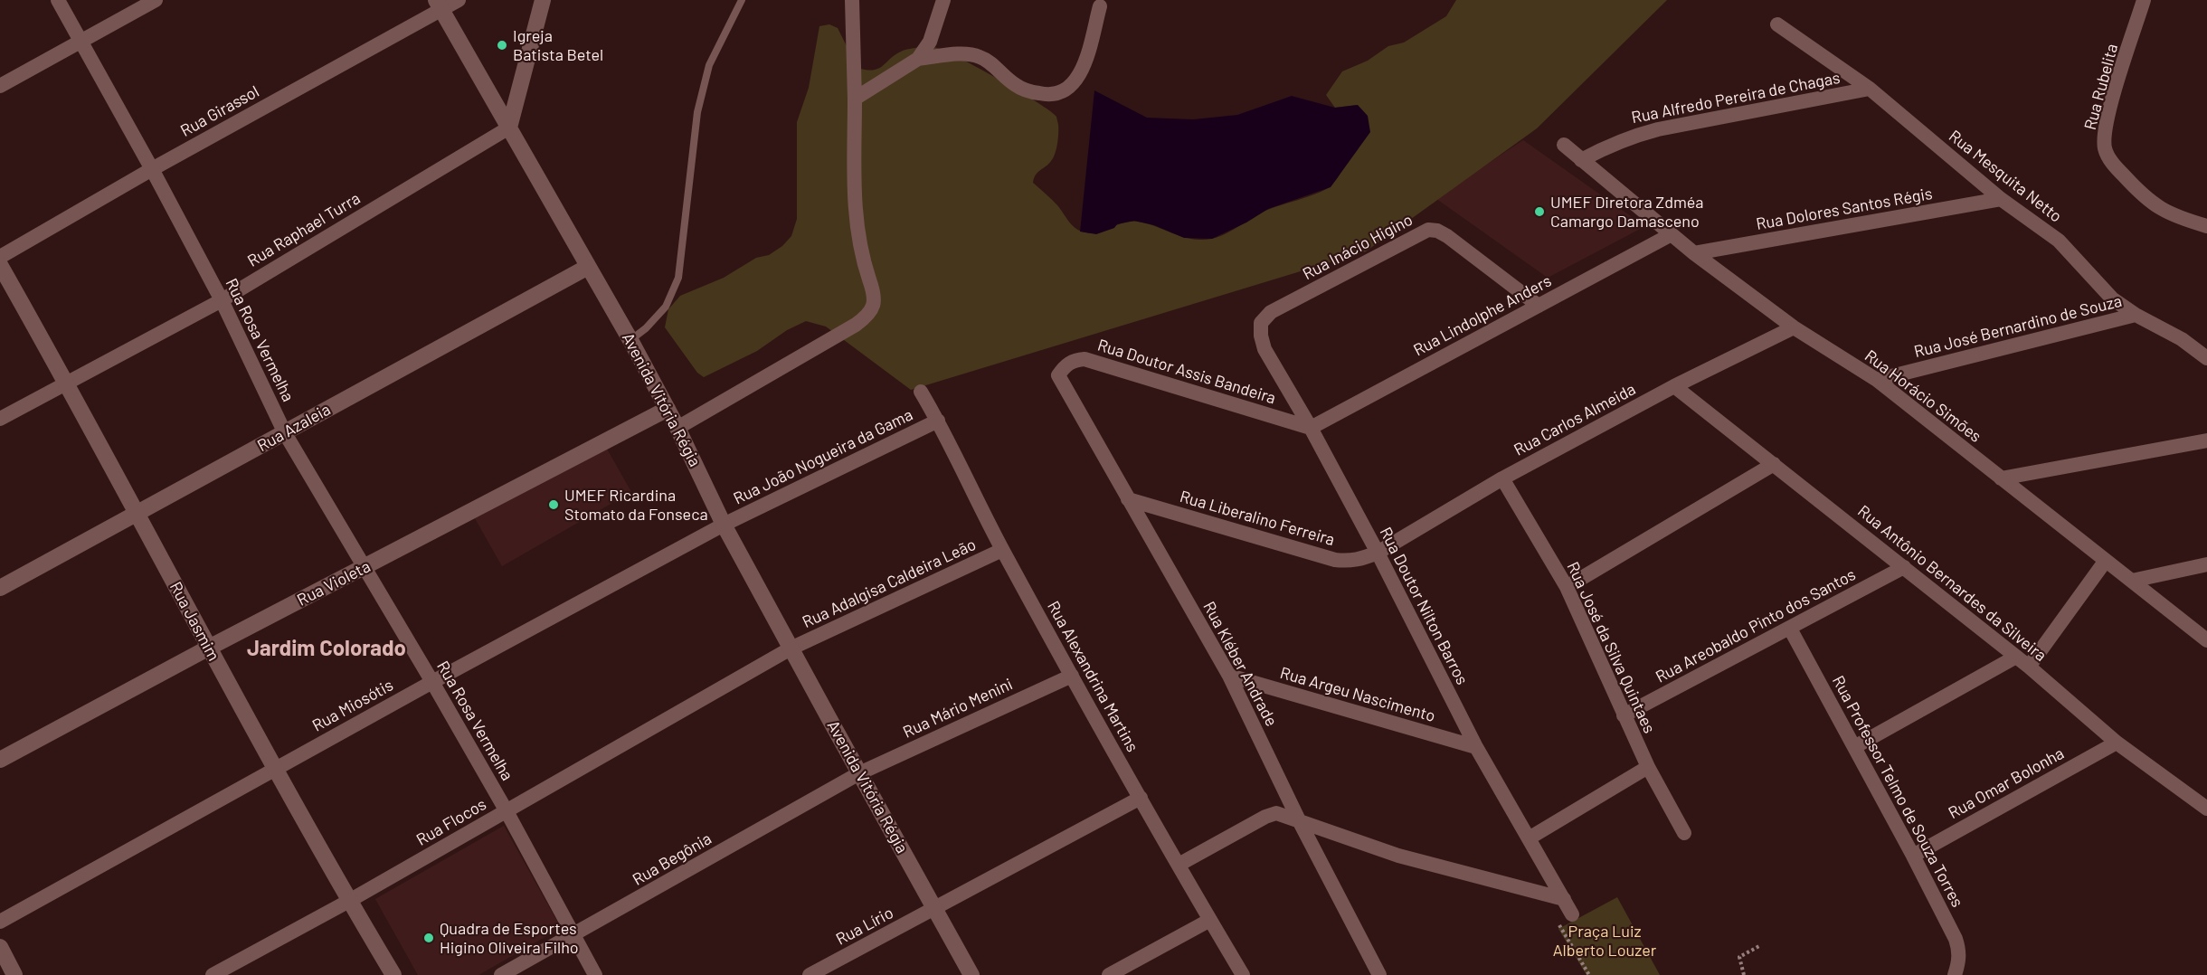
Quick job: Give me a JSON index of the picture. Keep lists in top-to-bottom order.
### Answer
{
  "streets": {
    "street": [
      "Rua Rubelita",
      "Rua Alfredo Pereira de Chagas",
      "Rua Girassol",
      "Rua Mesquita Netto",
      "Rua Dolores Santos Régis",
      "Rua Raphael Turra",
      "Rua Inácio Higino",
      "Rua Lindolphe Anders",
      "Rua José Bernardino de Souza",
      "Rua Rosa Vermelha",
      "Rua Doutor Assis Bandeira",
      "Rua Horácio Simões",
      "Avenida Vitória Régia",
      "Rua Carlos Almeida",
      "Rua Azaleia",
      "Rua João Nogueira da Gama",
      "Rua Liberalino Ferreira",
      "Rua Violeta",
      "Rua Adalgisa Caldeira Leão",
      "Rua Antônio Bernardes da Silveira",
      "Rua Doutor Nilton Barros",
      "Rua Jasmim",
      "Rua Areobaldo Pinto dos Santos",
      "Rua José da Silva Quintaes",
      "Rua Kléber Andrade",
      "Rua Alexandrina Martins",
      "Rua Argeu Nascimento",
      "Rua Miosótis",
      "Rua Mário Menini",
      "Rua Omar Bolonha",
      "Rua Professor Telmo de Souza Torres",
      "Rua Flocos",
      "Rua Begônia",
      "Rua Lírio"
    ]
  },
  "crossings": [
    ["Rua Alfredo Pereira de Chagas", "Rua Mesquita Netto"],
    ["Rua Alfredo Pereira de Chagas", "Rua Horácio Simões"],
    ["Rua Girassol", "Rua Rosa Vermelha"],
    ["Rua Girassol", "Avenida Vitória Régia"],
    ["Rua Mesquita Netto", "Rua Dolores Santos Régis"],
    ["Rua Mesquita Netto", "Rua José Bernardino de Souza"],
    ["Rua Dolores Santos Régis", "Rua Horácio Simões"],
    ["Rua Raphael Turra", "Rua Rosa Vermelha"],
    ["Rua Raphael Turra", "Avenida Vitória Régia"],
    ["Rua Raphael Turra", "Rua Jasmim"],
    ["Rua Inácio Higino", "Rua Lindolphe Anders"],
    ["Rua Inácio Higino", "Rua Doutor Nilton Barros"],
    ["Rua Lindolphe Anders", "Rua Doutor Assis Bandeira"],
    ["Rua Lindolphe Anders", "Rua Horácio Simões"],
    ["Rua Lindolphe Anders", "Rua Doutor Nilton Barros"],
    ["Rua José Bernardino de Souza", "Rua Horácio Simões"],
    ["Rua Rosa Vermelha", "Rua Azaleia"],
    ["Rua Rosa Vermelha", "Rua Violeta"],
    ["Rua Rosa Vermelha", "Rua Miosótis"],
    ["Rua Rosa Vermelha", "Rua Flocos"],
    ["Rua Rosa Vermelha", "Rua Begônia"],
    ["Rua Doutor Assis Bandeira", "Rua Doutor Nilton Barros"],
    ["Rua Doutor Assis Bandeira", "Rua Kléber Andrade"],
    ["Rua Horácio Simões", "Rua Carlos Almeida"],
    ["Avenida Vitória Régia", "Rua Azaleia"],
    ["Avenida Vitória Régia", "Rua João Nogueira da Gama"],
    ["Avenida Vitória Régia", "Rua Violeta"],
    ["Avenida Vitória Régia", "Rua Adalgisa Caldeira Leão"],
    ["Avenida Vitória Régia", "Rua Miosótis"],
    ["Avenida Vitória Régia", "Rua Mário Menini"],
    ["Avenida Vitória Régia", "Rua Flocos"],
    ["Avenida Vitória Régia", "Rua Begônia"],
    ["Avenida Vitória Régia", "Rua Lírio"],
    ["Rua Carlos Almeida", "Rua Liberalino Ferreira"],
    ["Rua Carlos Almeida", "Rua Antônio Bernardes da Silveira"],
    ["Rua Carlos Almeida", "Rua Doutor Nilton Barros"],
    ["Rua Carlos Almeida", "Rua José da Silva Quintaes"],
    ["Rua Azaleia", "Rua Jasmim"],
    ["Rua João Nogueira da Gama", "Rua Alexandrina Martins"],
    ["Rua João Nogueira da Gama", "Rua Miosótis"],
    ["Rua Liberalino Ferreira", "Rua Doutor Nilton Barros"],
    ["Rua Liberalino Ferreira", "Rua Kléber Andrade"],
    ["Rua Violeta", "Rua Jasmim"],
    ["Rua Adalgisa Caldeira Leão", "Rua Alexandrina Martins"],
    ["Rua Adalgisa Caldeira Leão", "Rua Flocos"],
    ["Rua Antônio Bernardes da Silveira", "Rua Areobaldo Pinto dos Santos"],
    ["Rua Antônio Bernardes da Silveira", "Rua Omar Bolonha"],
    ["Rua Doutor Nilton Barros", "Rua Argeu Nascimento"],
    ["Rua Jasmim", "Rua Miosótis"],
    ["Rua Jasmim", "Rua Flocos"],
    ["Rua Areobaldo Pinto dos Santos", "Rua José da Silva Quintaes"],
    ["Rua Areobaldo Pinto dos Santos", "Rua Professor Telmo de Souza Torres"],
    ["Rua Kléber Andrade", "Rua Argeu Nascimento"],
    ["Rua Alexandrina Martins", "Rua Mário Menini"],
    ["Rua Alexandrina Martins", "Rua Lírio"],
    ["Rua Mário Menini", "Rua Begônia"],
    ["Rua Omar Bolonha", "Rua Professor Telmo de Souza Torres"]
  ],
  "districts": ["Jardim Colorado"],
  "parks": ["Praça Luiz Alberto Louzer"],
  "places": [
    "Igreja Batista Betel",
    "UMEF Diretora Zdméa Camargo Damasceno",
    "UMEF Ricardina Stomato da Fonseca",
    "Quadra de Esportes Higino Oliveira Filho"
  ]
}
